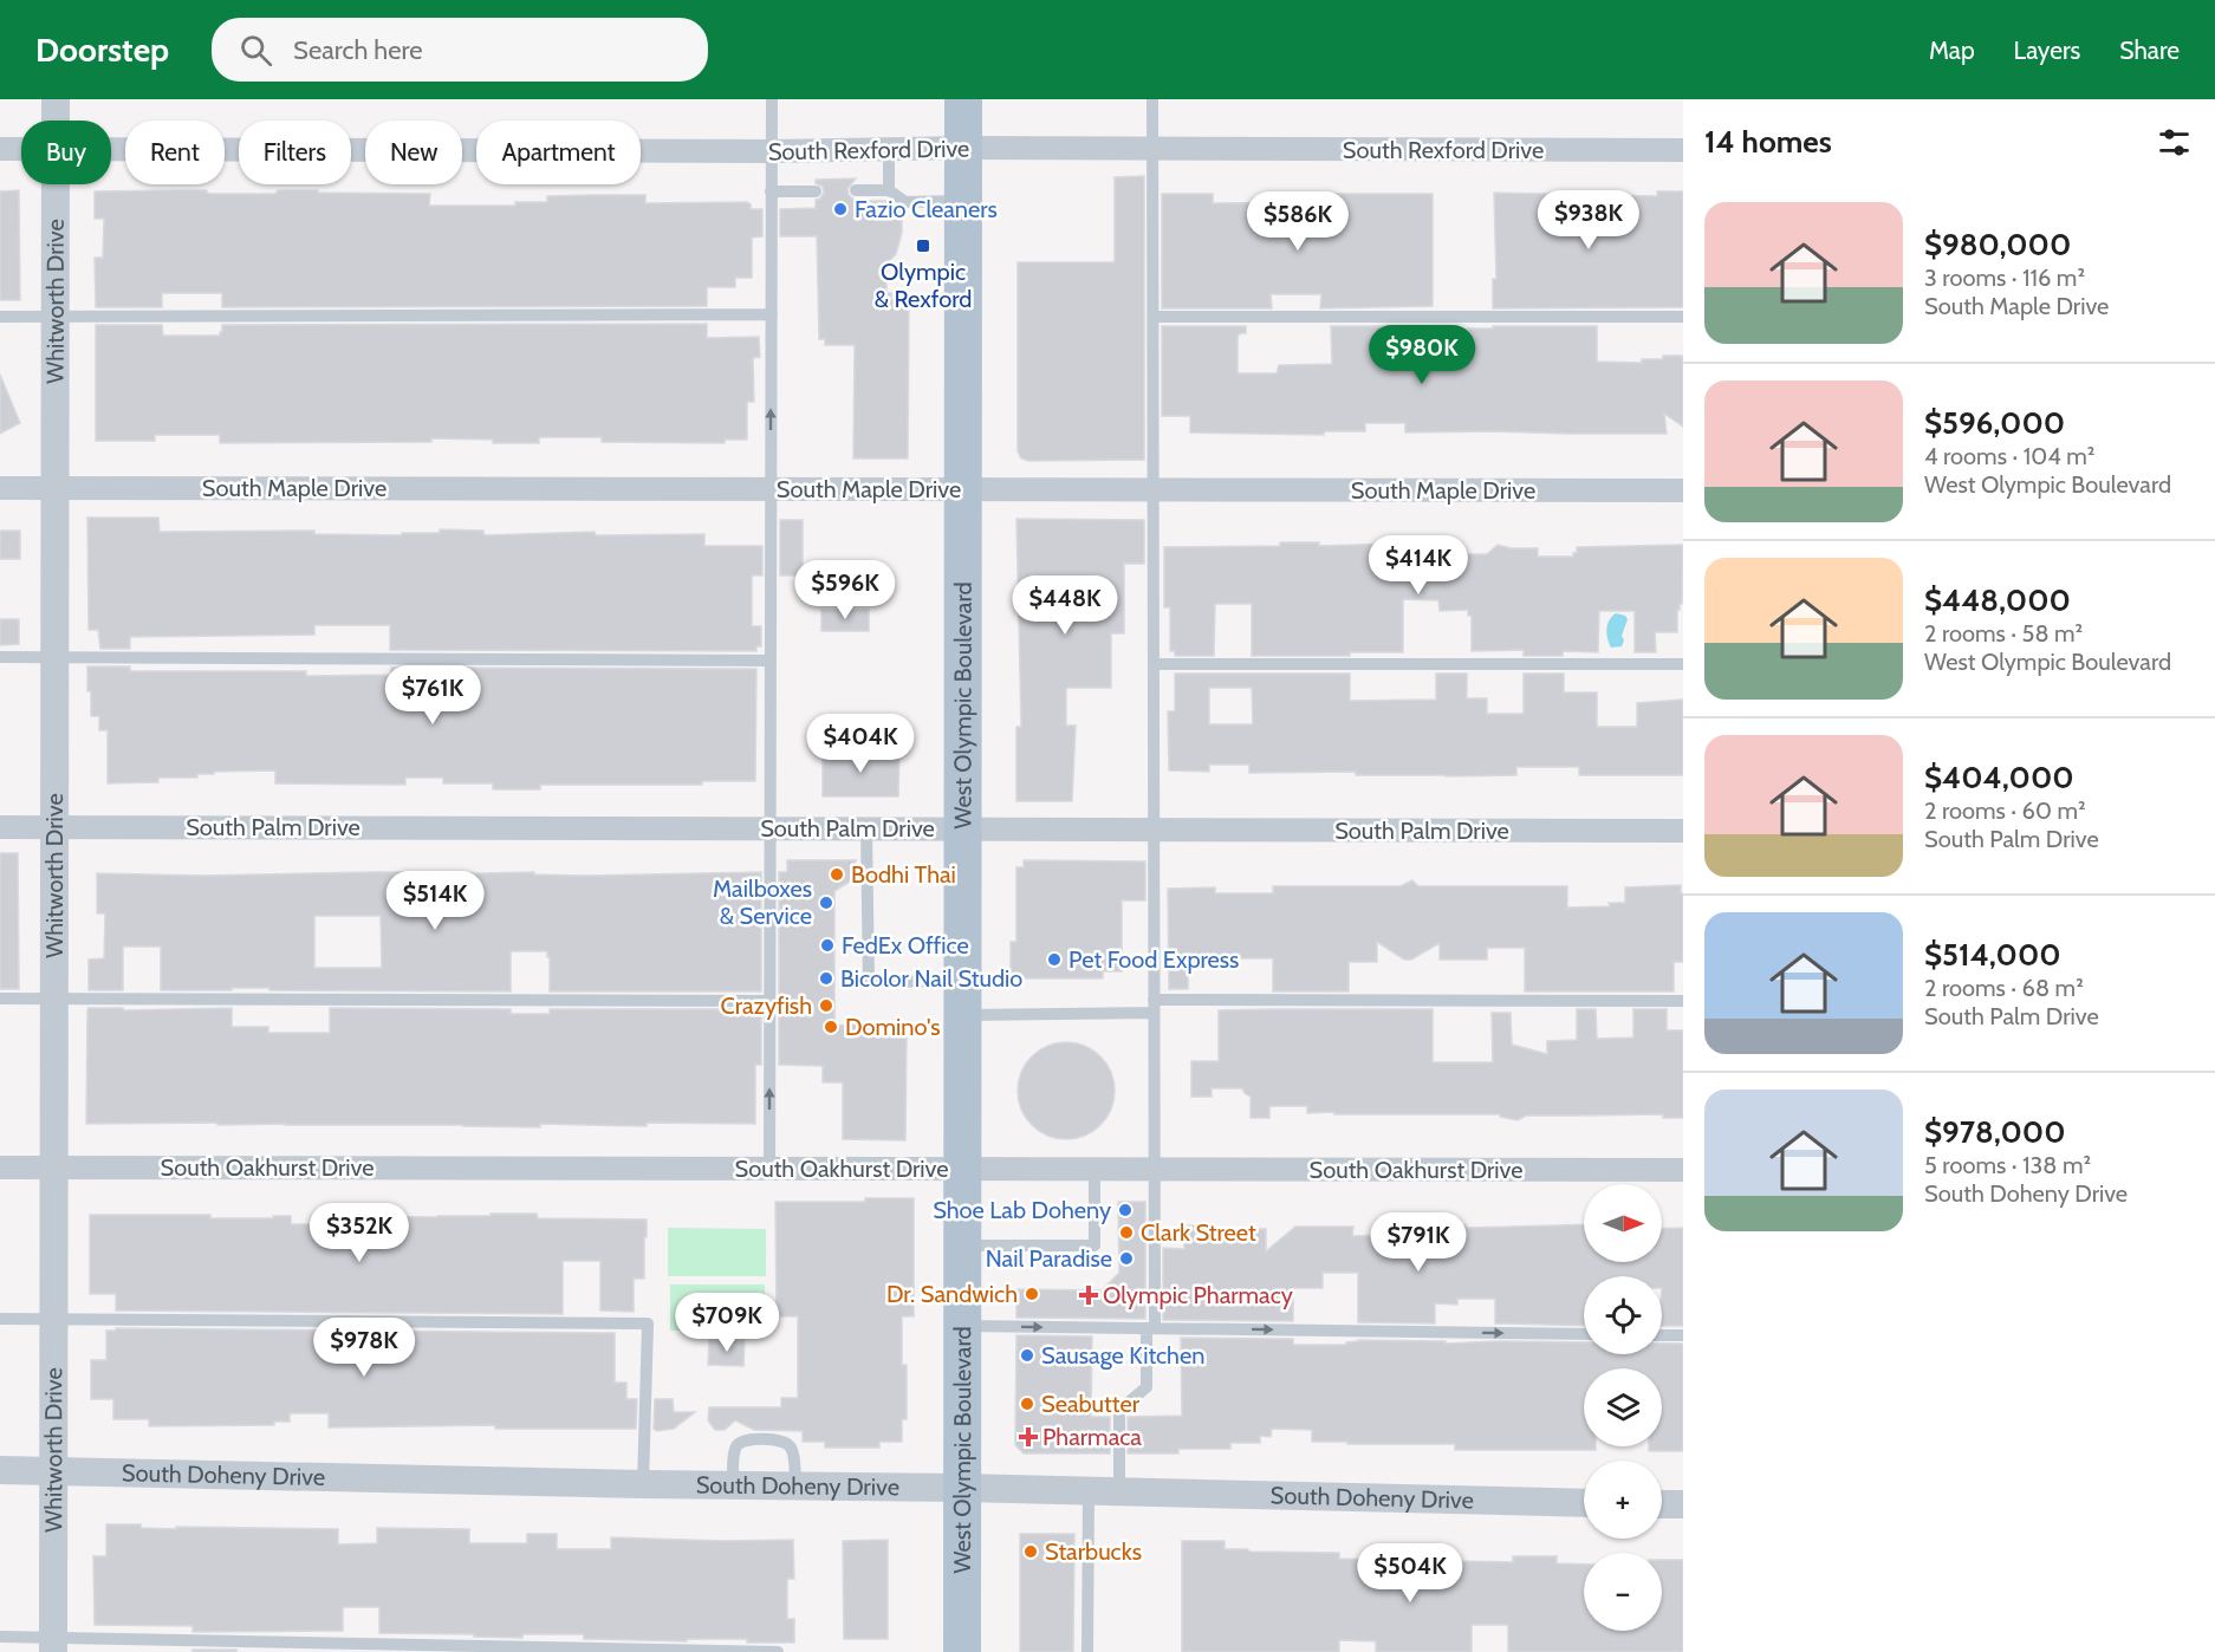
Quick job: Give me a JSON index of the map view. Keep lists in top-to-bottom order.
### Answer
{
  "streets": {
    "main road": ["West Olympic Boulevard"],
    "street": [
      "South Rexford Drive",
      "Whitworth Drive",
      "South Maple Drive",
      "South Palm Drive",
      "South Oakhurst Drive",
      "South Doheny Drive"
    ]
  },
  "crossings": [
    ["South Rexford Drive", "West Olympic Boulevard"],
    ["Whitworth Drive", "South Maple Drive"],
    ["Whitworth Drive", "South Palm Drive"],
    ["Whitworth Drive", "South Oakhurst Drive"],
    ["Whitworth Drive", "South Doheny Drive"],
    ["South Maple Drive", "West Olympic Boulevard"],
    ["West Olympic Boulevard", "South Palm Drive"],
    ["West Olympic Boulevard", "South Oakhurst Drive"],
    ["West Olympic Boulevard", "South Doheny Drive"]
  ],
  "places": {
    "other": [
      "Fazio Cleaners",
      "Bodhi Thai",
      "Mailboxes & Service",
      "FedEx Office",
      "Pet Food Express",
      "Bicolor Nail Studio",
      "Crazyfish",
      "Domino's",
      "Shoe Lab Doheny",
      "Clark Street",
      "Nail Paradise",
      "Dr. Sandwich",
      "Sausage Kitchen",
      "Seabutter",
      "Starbucks"
    ],
    "transit": ["Olympic & Rexford"],
    "health": ["Olympic Pharmacy", "Pharmaca"]
  },
  "north": "right",
  "page": {
    "header": "Doorstep",
    "search": "Search here",
    "nav": ["Map", "Layers", "Share"],
    "heading": "14 homes",
    "chip": [
      "Buy",
      "Rent",
      "Filters",
      "New",
      "Apartment"
    ],
    "list": [
      {
        "name": "$980,000",
        "note": "3 rooms · 116 m² · South Maple Drive"
      },
      {
        "name": "$596,000",
        "note": "4 rooms · 104 m² · West Olympic Boulevard"
      },
      {
        "name": "$448,000",
        "note": "2 rooms · 58 m² · West Olympic Boulevard"
      },
      {
        "name": "$404,000",
        "note": "2 rooms · 60 m² · South Palm Drive"
      },
      {
        "name": "$514,000",
        "note": "2 rooms · 68 m² · South Palm Drive"
      },
      {
        "name": "$978,000",
        "note": "5 rooms · 138 m² · South Doheny Drive"
      }
    ],
    "price": [
      "$938K",
      "$586K",
      "$980K",
      "$414K",
      "$596K",
      "$448K",
      "$761K",
      "$404K",
      "$514K",
      "$352K",
      "$791K",
      "$709K",
      "$978K",
      "$504K"
    ],
    "map_buttons": ["+", "−"]
  }
}
